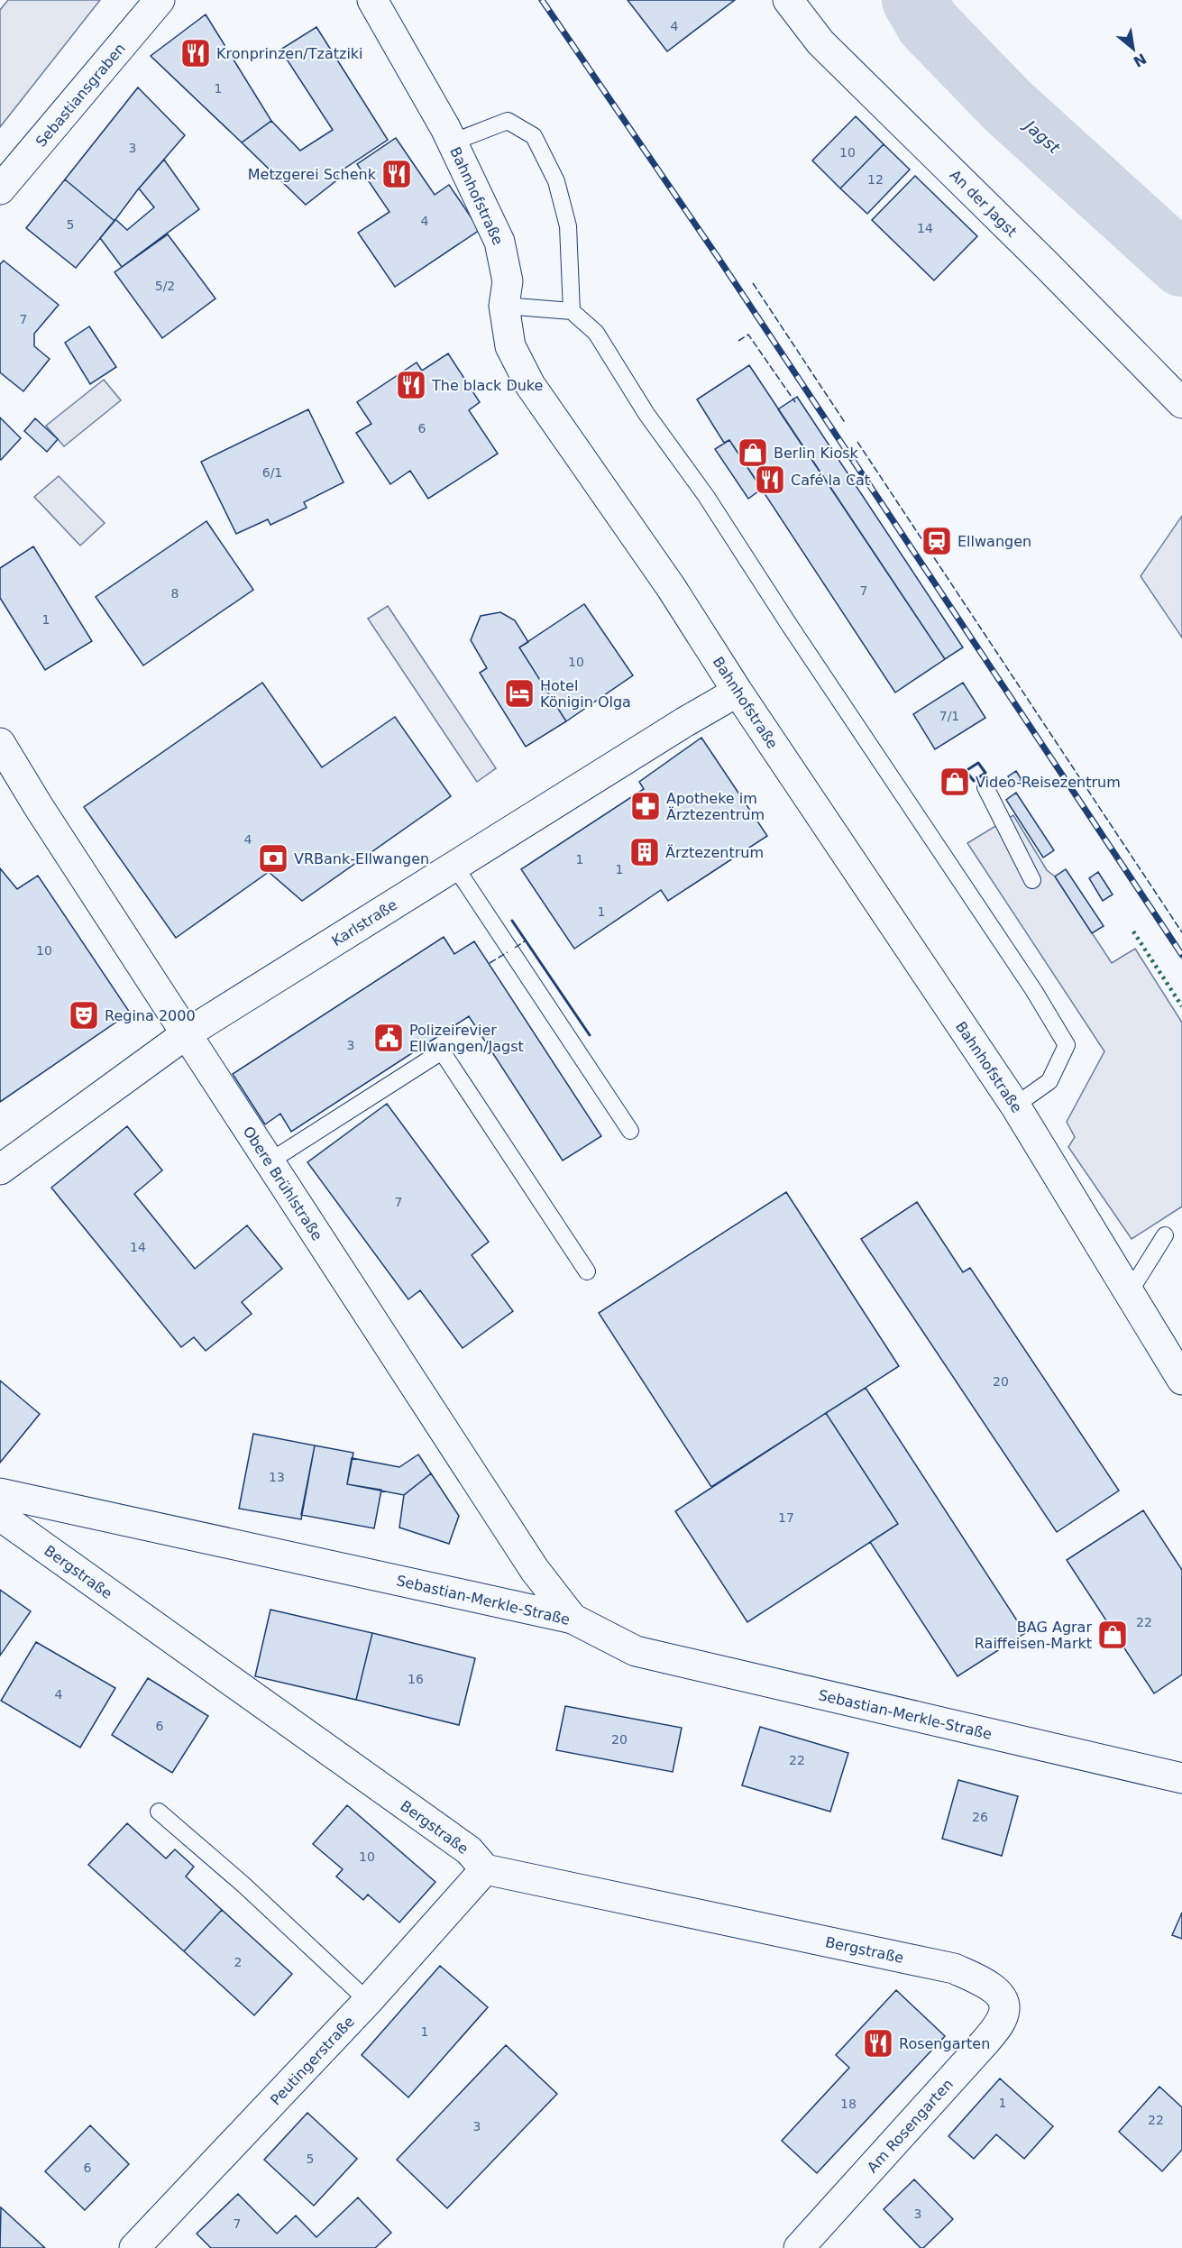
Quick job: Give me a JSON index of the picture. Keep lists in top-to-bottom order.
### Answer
{
  "streets": {
    "street": [
      "Sebastiansgraben",
      "Bahnhofstraße",
      "An der Jagst",
      "Karlstraße",
      "Obere Brühlstraße",
      "Bergstraße",
      "Sebastian-Merkle-Straße",
      "Peutingerstraße",
      "Am Rosengarten"
    ]
  },
  "crossings": [
    ["Bahnhofstraße", "Karlstraße"],
    ["Karlstraße", "Obere Brühlstraße"],
    ["Obere Brühlstraße", "Sebastian-Merkle-Straße"],
    ["Bergstraße", "Peutingerstraße"],
    ["Bergstraße", "Am Rosengarten"]
  ],
  "water": ["Jagst"],
  "places": {
    "restaurant": [
      "Kronprinzen/Tzatziki",
      "Metzgerei Schenk",
      "The black Duke",
      "Café la Cat",
      "Rosengarten"
    ],
    "shop": ["Berlin Kiosk", "Video-Reisezentrum", "BAG Agrar Raiffeisen-Markt"],
    "station": ["Ellwangen"],
    "hotel": ["Hotel Königin Olga"],
    "pharmacy": ["Apotheke im Ärztezentrum"],
    "building": ["Ärztezentrum"],
    "bank": ["VRBank-Ellwangen"],
    "theatre": ["Regina 2000"],
    "public building": ["Polizeirevier Ellwangen/Jagst"]
  },
  "house_numbers": [
    "4",
    "1",
    "3",
    "10",
    "12",
    "4",
    "5",
    "14",
    "5/2",
    "7",
    "6",
    "6/1",
    "7",
    "8",
    "1",
    "10",
    "7/1",
    "4",
    "1",
    "1",
    "1",
    "10",
    "3",
    "7",
    "14",
    "20",
    "13",
    "17",
    "22",
    "16",
    "4",
    "6",
    "20",
    "22",
    "26",
    "10",
    "2",
    "1",
    "1",
    "18",
    "22",
    "3",
    "5",
    "6",
    "3",
    "7"
  ],
  "north": "bottom right"
}
